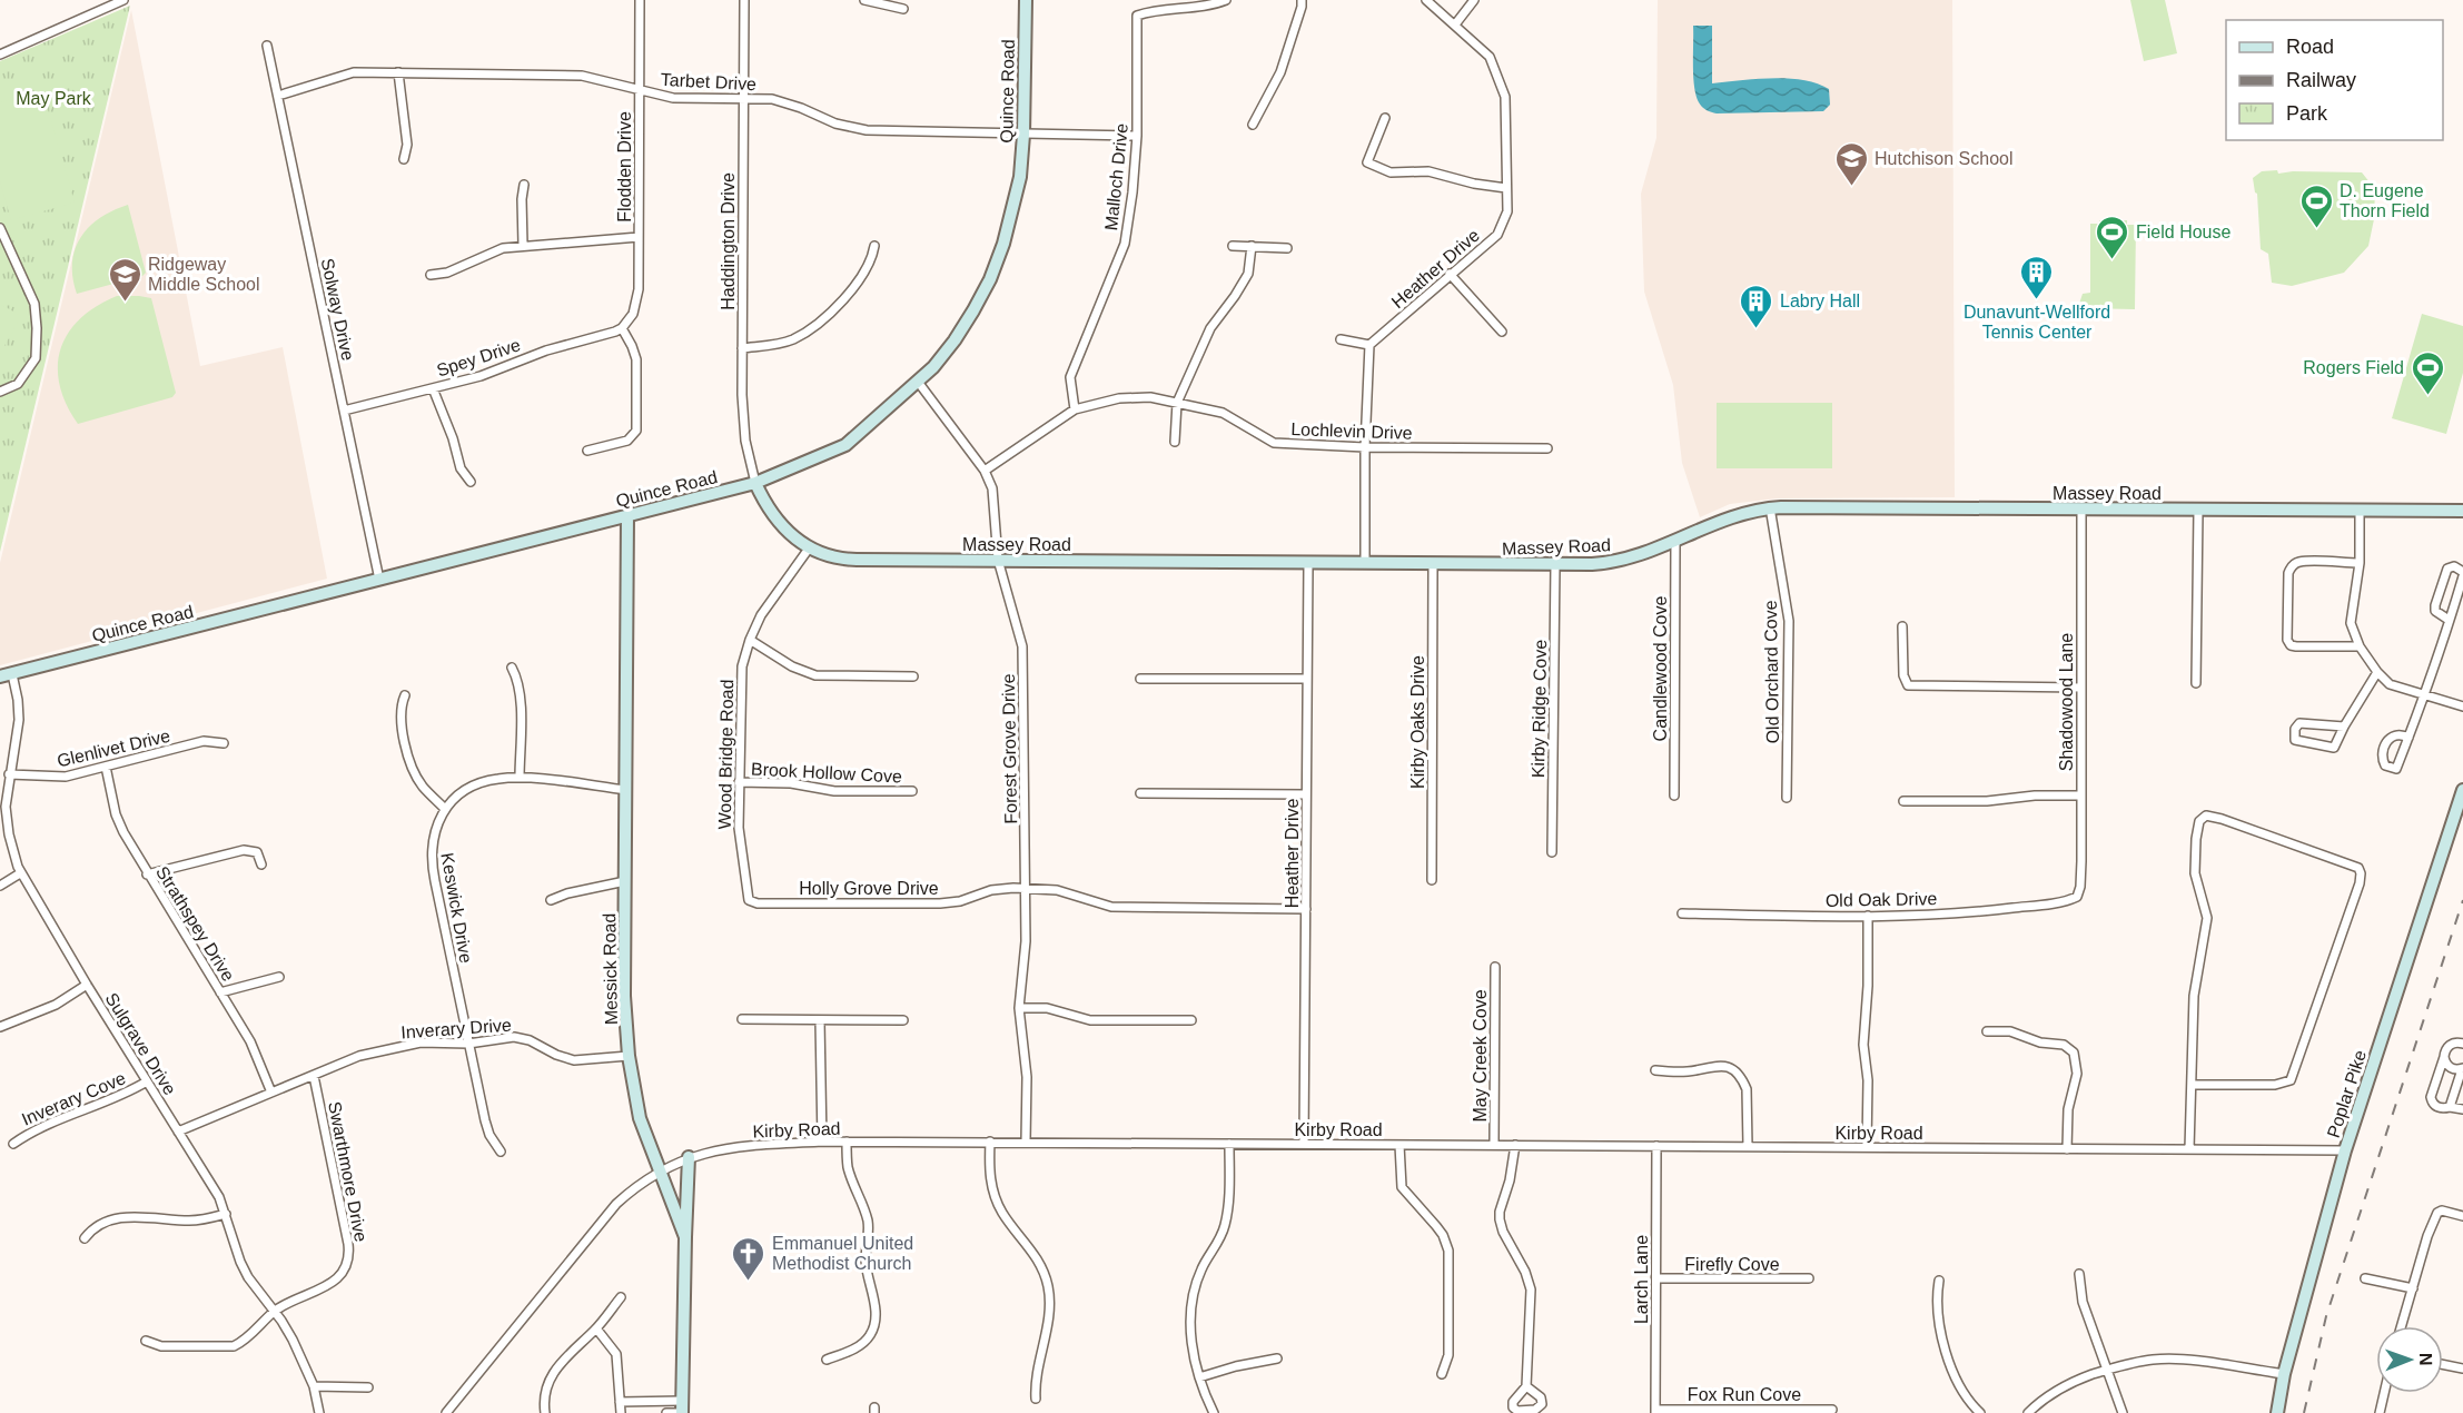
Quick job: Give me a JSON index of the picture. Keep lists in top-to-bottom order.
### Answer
{
  "streets": {
    "street": [
      "Tarbet Drive",
      "Quince Road",
      "Flodden Drive",
      "Malloch Drive",
      "Haddington Drive",
      "Heather Drive",
      "Solway Drive",
      "Spey Drive",
      "Lochlevin Drive",
      "Massey Road",
      "Candlewood Cove",
      "Old Orchard Cove",
      "Shadowood Lane",
      "Kirby Ridge Cove",
      "Kirby Oaks Drive",
      "Glenlivet Drive",
      "Forest Grove Drive",
      "Wood Bridge Road",
      "Brook Hollow Cove",
      "Holly Grove Drive",
      "Old Oak Drive",
      "Keswick Drive",
      "Strathspey Drive",
      "Messick Road",
      "Inverary Drive",
      "Sulgrave Drive",
      "May Creek Cove",
      "Poplar Pike",
      "Inverary Cove",
      "Kirby Road",
      "Swarthmore Drive",
      "Firefly Cove",
      "Larch Lane",
      "Fox Run Cove"
    ]
  },
  "crossings": [
    ["Tarbet Drive", "Quince Road"],
    ["Tarbet Drive", "Flodden Drive"],
    ["Tarbet Drive", "Malloch Drive"],
    ["Tarbet Drive", "Haddington Drive"],
    ["Tarbet Drive", "Solway Drive"],
    ["Quince Road", "Haddington Drive"],
    ["Quince Road", "Solway Drive"],
    ["Quince Road", "Massey Road"],
    ["Quince Road", "Forest Grove Drive"],
    ["Quince Road", "Messick Road"],
    ["Quince Road", "Sulgrave Drive"],
    ["Flodden Drive", "Spey Drive"],
    ["Malloch Drive", "Lochlevin Drive"],
    ["Haddington Drive", "Massey Road"],
    ["Heather Drive", "Massey Road"],
    ["Heather Drive", "Holly Grove Drive"],
    ["Heather Drive", "Kirby Road"],
    ["Solway Drive", "Spey Drive"],
    ["Lochlevin Drive", "Forest Grove Drive"],
    ["Massey Road", "Candlewood Cove"],
    ["Massey Road", "Old Orchard Cove"],
    ["Massey Road", "Shadowood Lane"],
    ["Massey Road", "Kirby Ridge Cove"],
    ["Massey Road", "Kirby Oaks Drive"],
    ["Massey Road", "Forest Grove Drive"],
    ["Massey Road", "Wood Bridge Road"],
    ["Shadowood Lane", "Old Oak Drive"],
    ["Glenlivet Drive", "Strathspey Drive"],
    ["Glenlivet Drive", "Sulgrave Drive"],
    ["Forest Grove Drive", "Holly Grove Drive"],
    ["Forest Grove Drive", "Kirby Road"],
    ["Wood Bridge Road", "Brook Hollow Cove"],
    ["Wood Bridge Road", "Holly Grove Drive"],
    ["Keswick Drive", "Inverary Drive"],
    ["Strathspey Drive", "Inverary Drive"],
    ["Messick Road", "Inverary Drive"],
    ["Messick Road", "Kirby Road"],
    ["Inverary Drive", "Sulgrave Drive"],
    ["Inverary Drive", "Swarthmore Drive"],
    ["Sulgrave Drive", "Inverary Cove"],
    ["Sulgrave Drive", "Swarthmore Drive"],
    ["May Creek Cove", "Kirby Road"],
    ["Poplar Pike", "Kirby Road"],
    ["Kirby Road", "Larch Lane"],
    ["Firefly Cove", "Larch Lane"],
    ["Larch Lane", "Fox Run Cove"]
  ],
  "parks": ["May Park"],
  "places": {
    "school or university": ["Hutchison School", "Ridgeway Middle School"],
    "sports": ["D. Eugene Thorn Field", "Field House", "Rogers Field"],
    "building": ["Dunavunt-Wellford Tennis Center", "Labry Hall"],
    "church": ["Emmanuel United Methodist Church"]
  },
  "legend": ["Road", "Railway", "Park"],
  "north": "right"
}
